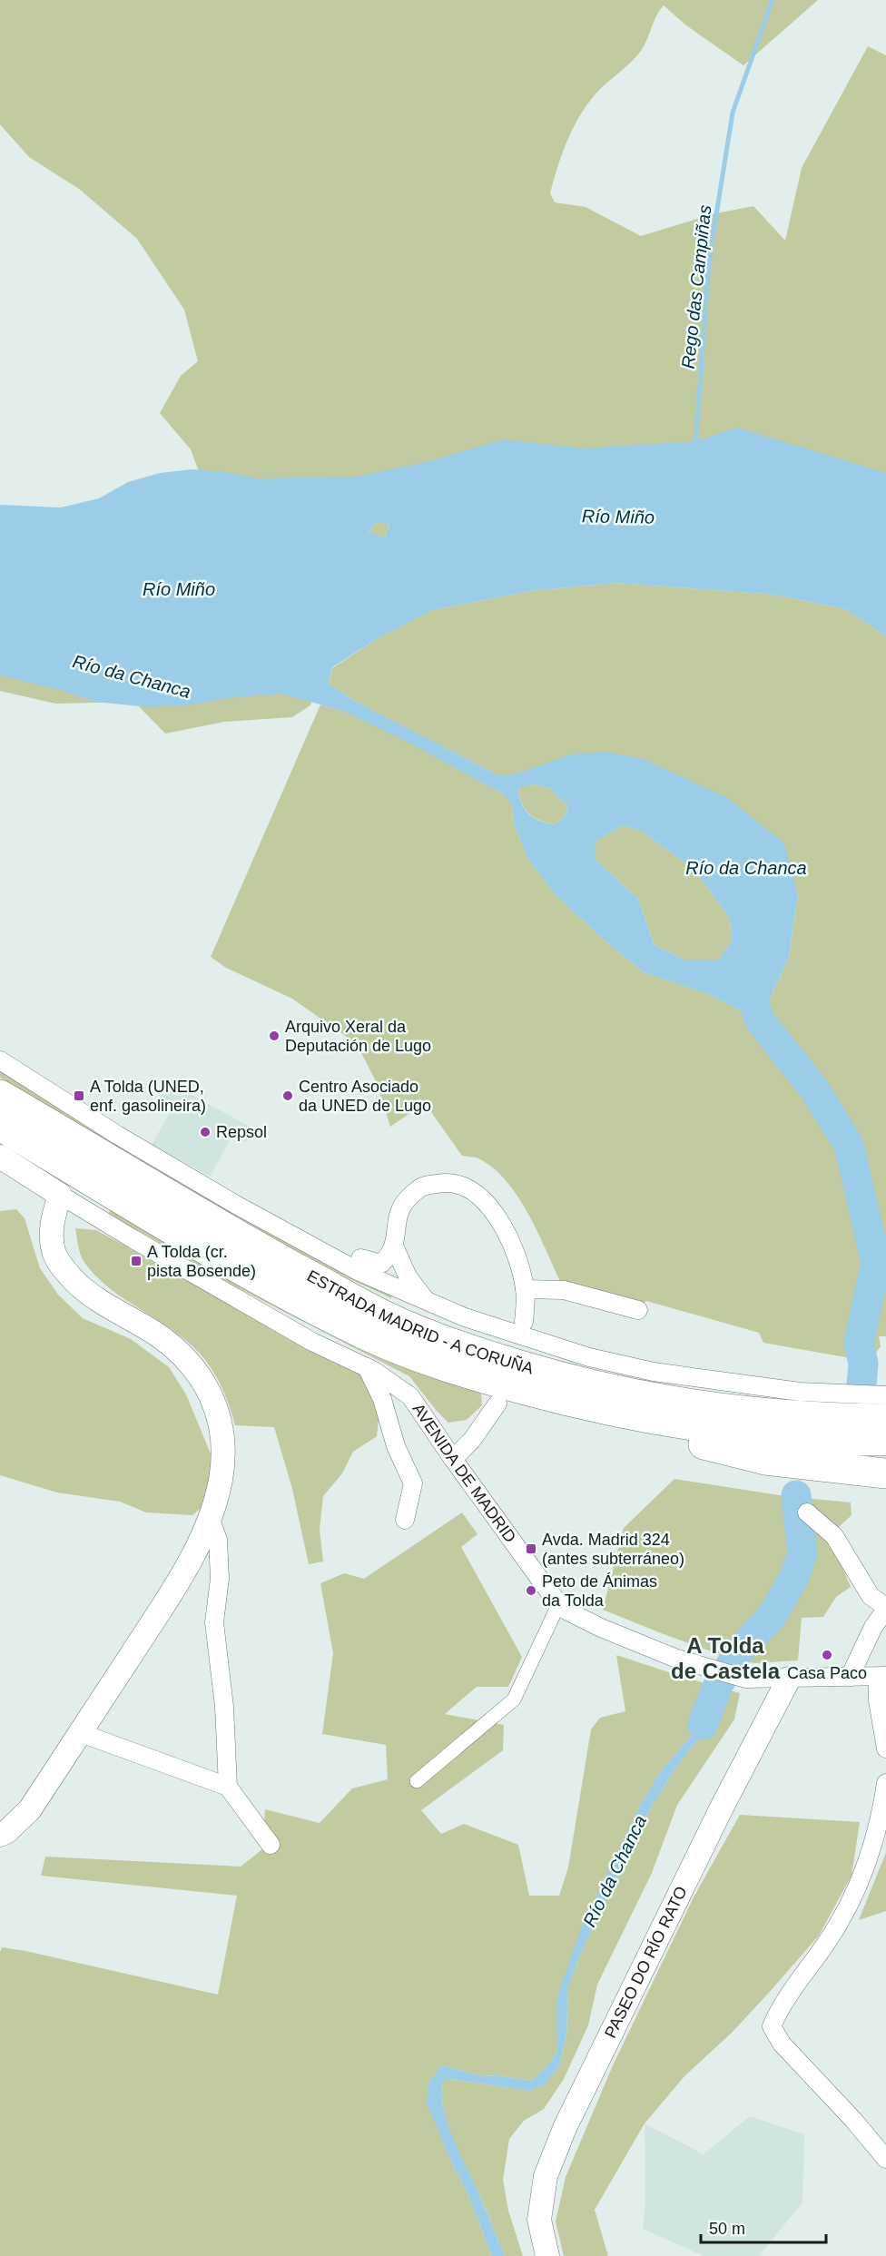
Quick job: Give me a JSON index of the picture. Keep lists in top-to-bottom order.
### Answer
{
  "streets": {
    "highway": ["ESTRADA MADRID - A CORUÑA"],
    "street": ["AVENIDA DE MADRID", "PASEO DO RÍO RATO"]
  },
  "crossings": [
    ["AVENIDA DE MADRID", "PASEO DO RÍO RATO"]
  ],
  "districts": ["A Tolda de Castela"],
  "water": ["Rego das Campiñas", "Río Miño", "Río da Chanca"],
  "places": {
    "other": [
      "Arquivo Xeral da Deputación de Lugo",
      "Centro Asociado da UNED de Lugo",
      "Repsol",
      "Peto de Ánimas da Tolda",
      "Casa Paco"
    ],
    "transit": ["A Tolda (UNED, enf. gasolineira)", "A Tolda (cr. pista Bosende)", "Avda. Madrid 324 (antes subterráneo)"]
  },
  "scale_bar": "50 m"
}
